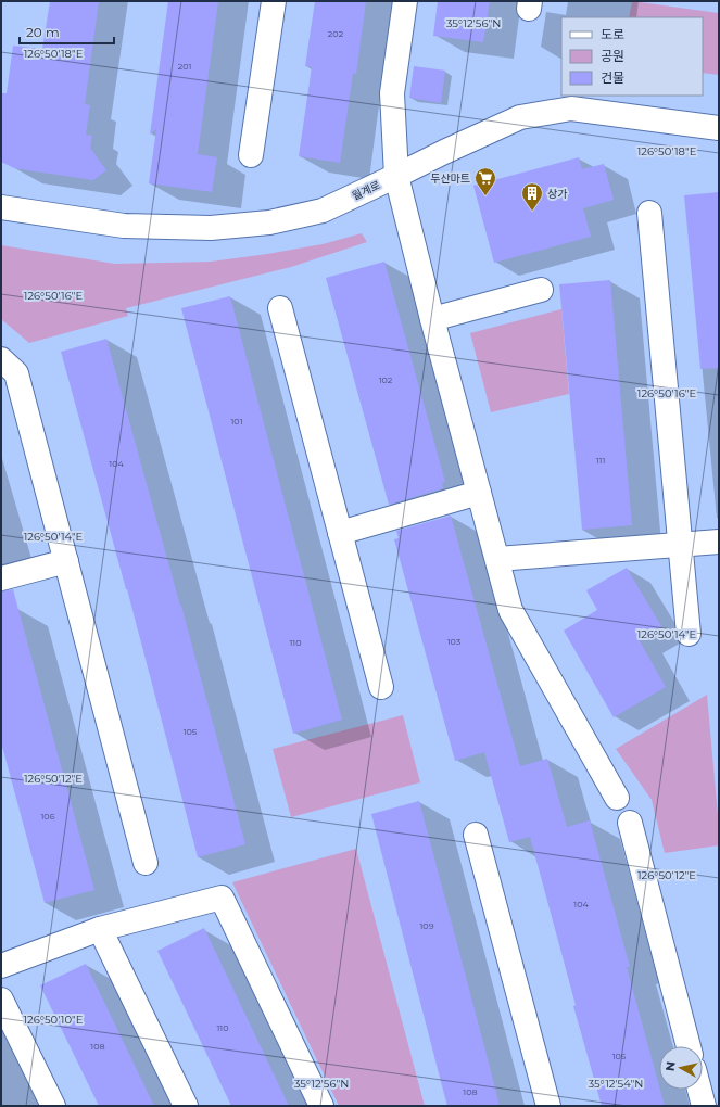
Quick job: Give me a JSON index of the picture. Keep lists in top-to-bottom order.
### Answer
{
  "streets": {
    "street": ["월계로"]
  },
  "places": {
    "supermarket": ["두산마트"],
    "building": ["상가"]
  },
  "house_numbers": [
    "202",
    "201",
    "102",
    "101",
    "111",
    "104",
    "103",
    "110",
    "105",
    "106",
    "104",
    "109",
    "110",
    "108",
    "105",
    "108"
  ],
  "legend": ["도로", "공원", "건물"],
  "scale_bar": "20 m",
  "north": "left",
  "coordinates": [
    "35°12'56\"N",
    "126°50'18\"E",
    "126°50'16\"E",
    "126°50'14\"E",
    "126°50'12\"E",
    "126°50'10\"E",
    "35°12'54\"N"
  ]
}
